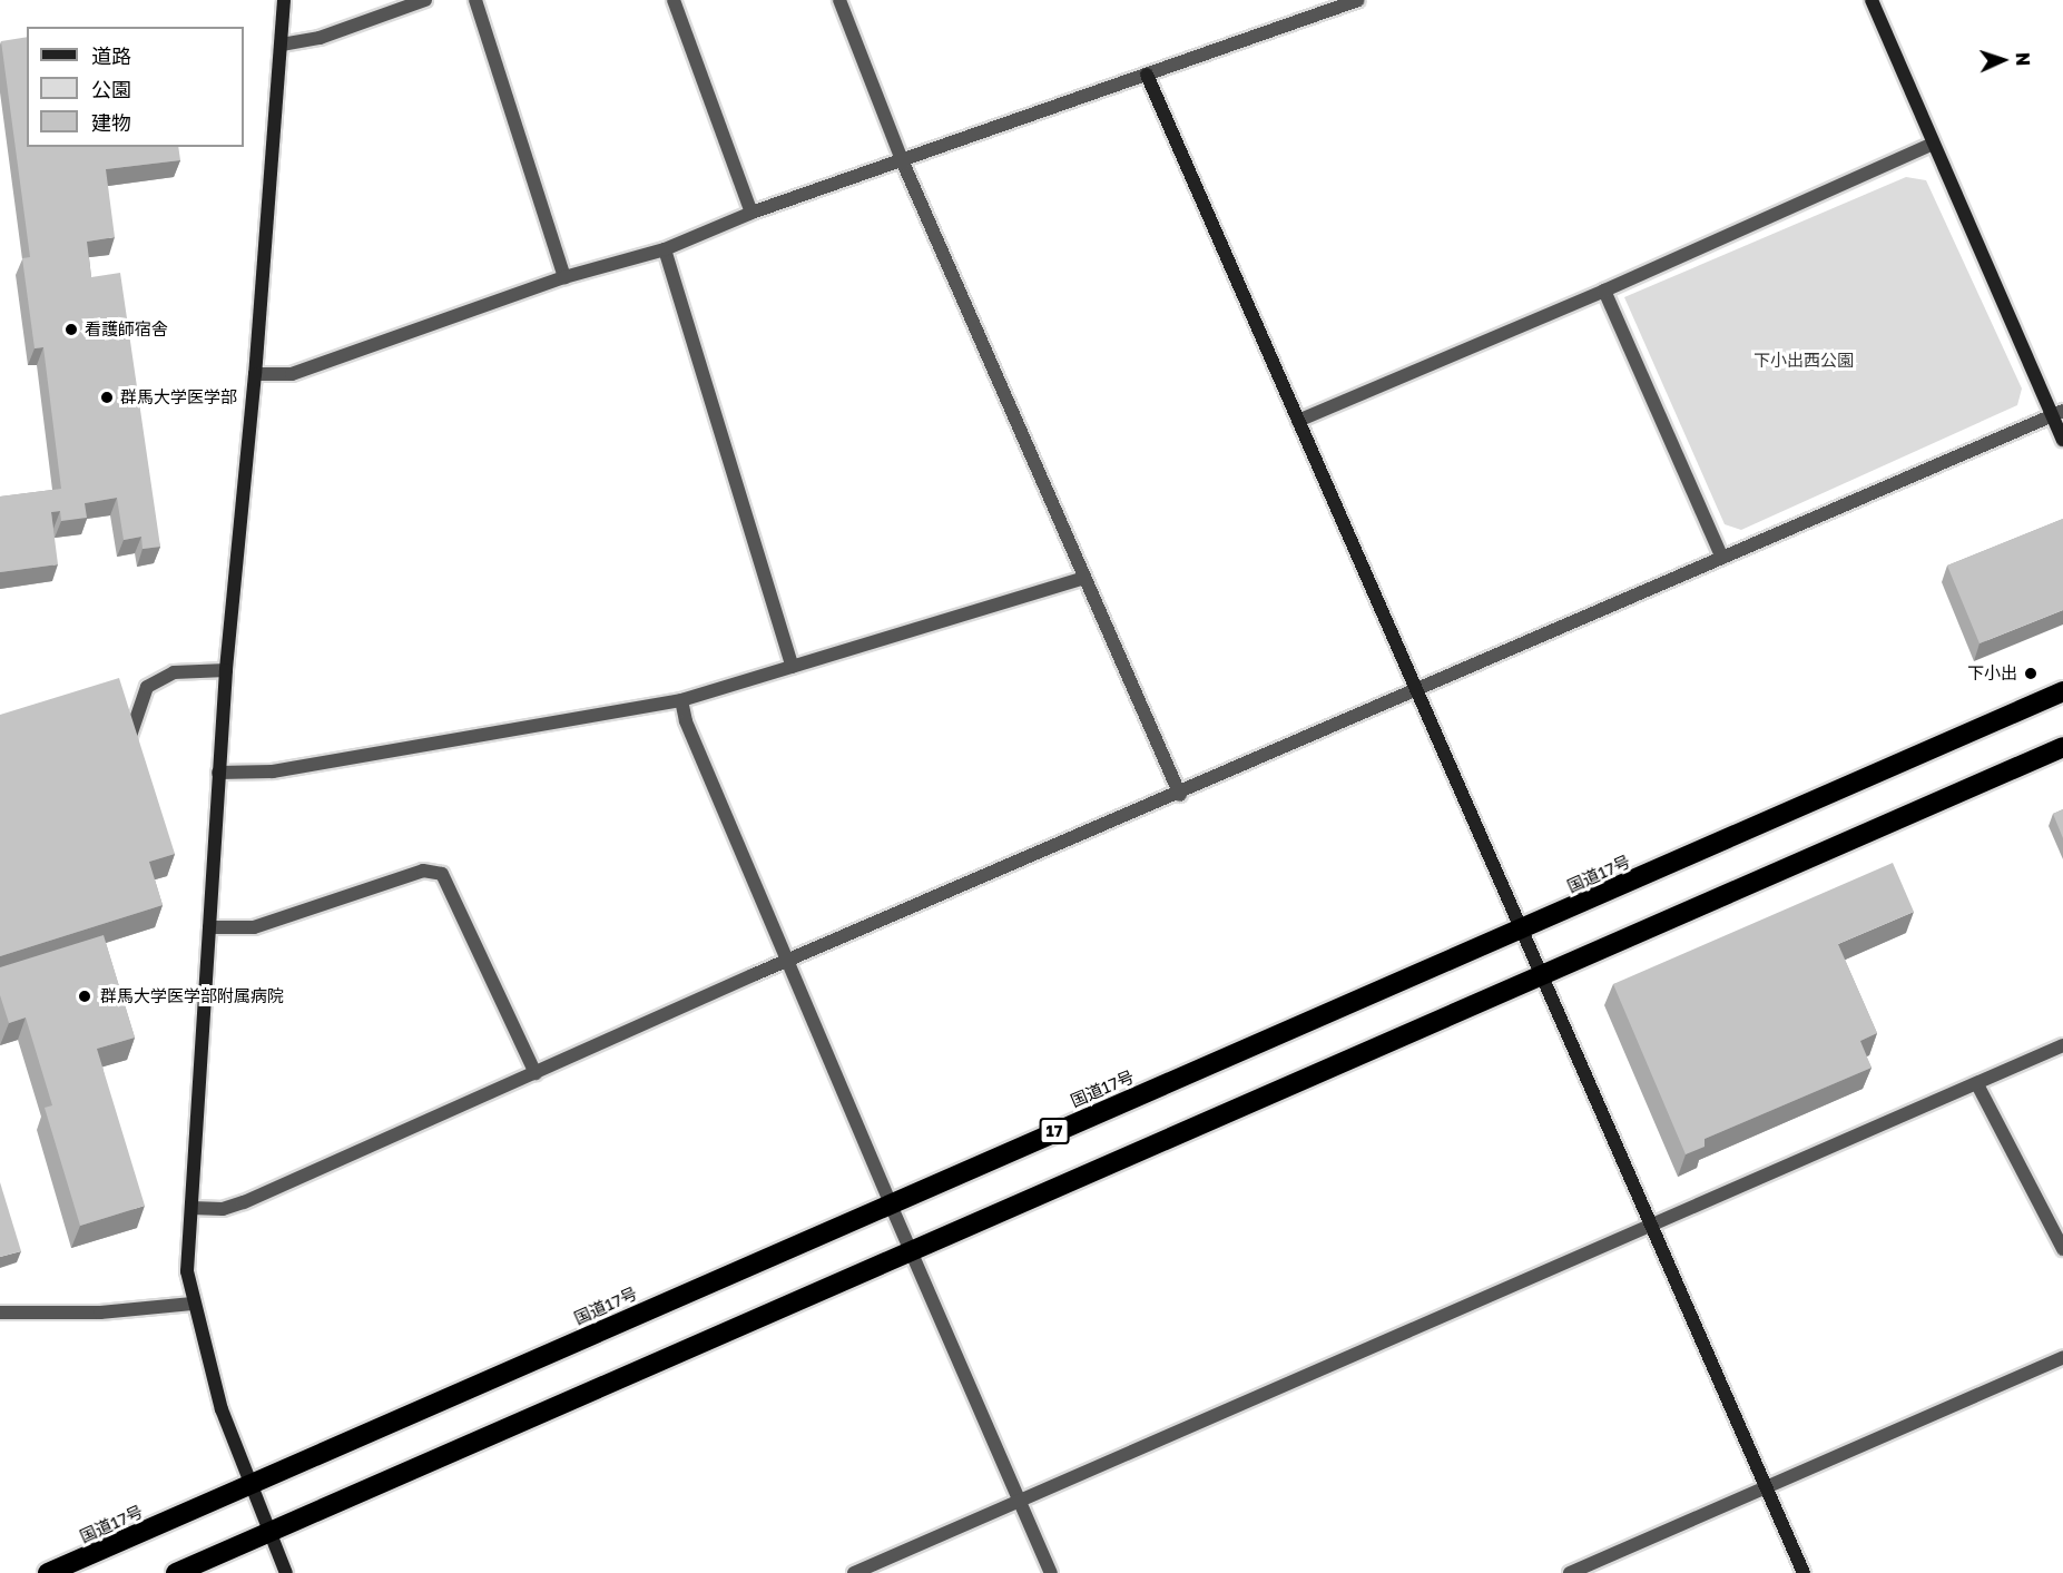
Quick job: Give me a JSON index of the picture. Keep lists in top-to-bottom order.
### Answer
{
  "streets": {
    "highway": ["国道17号", "17"]
  },
  "parks": ["下小出西公園"],
  "places": [
    "看護師宿舎",
    "群馬大学医学部",
    "下小出",
    "群馬大学医学部附属病院"
  ],
  "legend": ["道路", "公園", "建物"],
  "north": "right"
}
